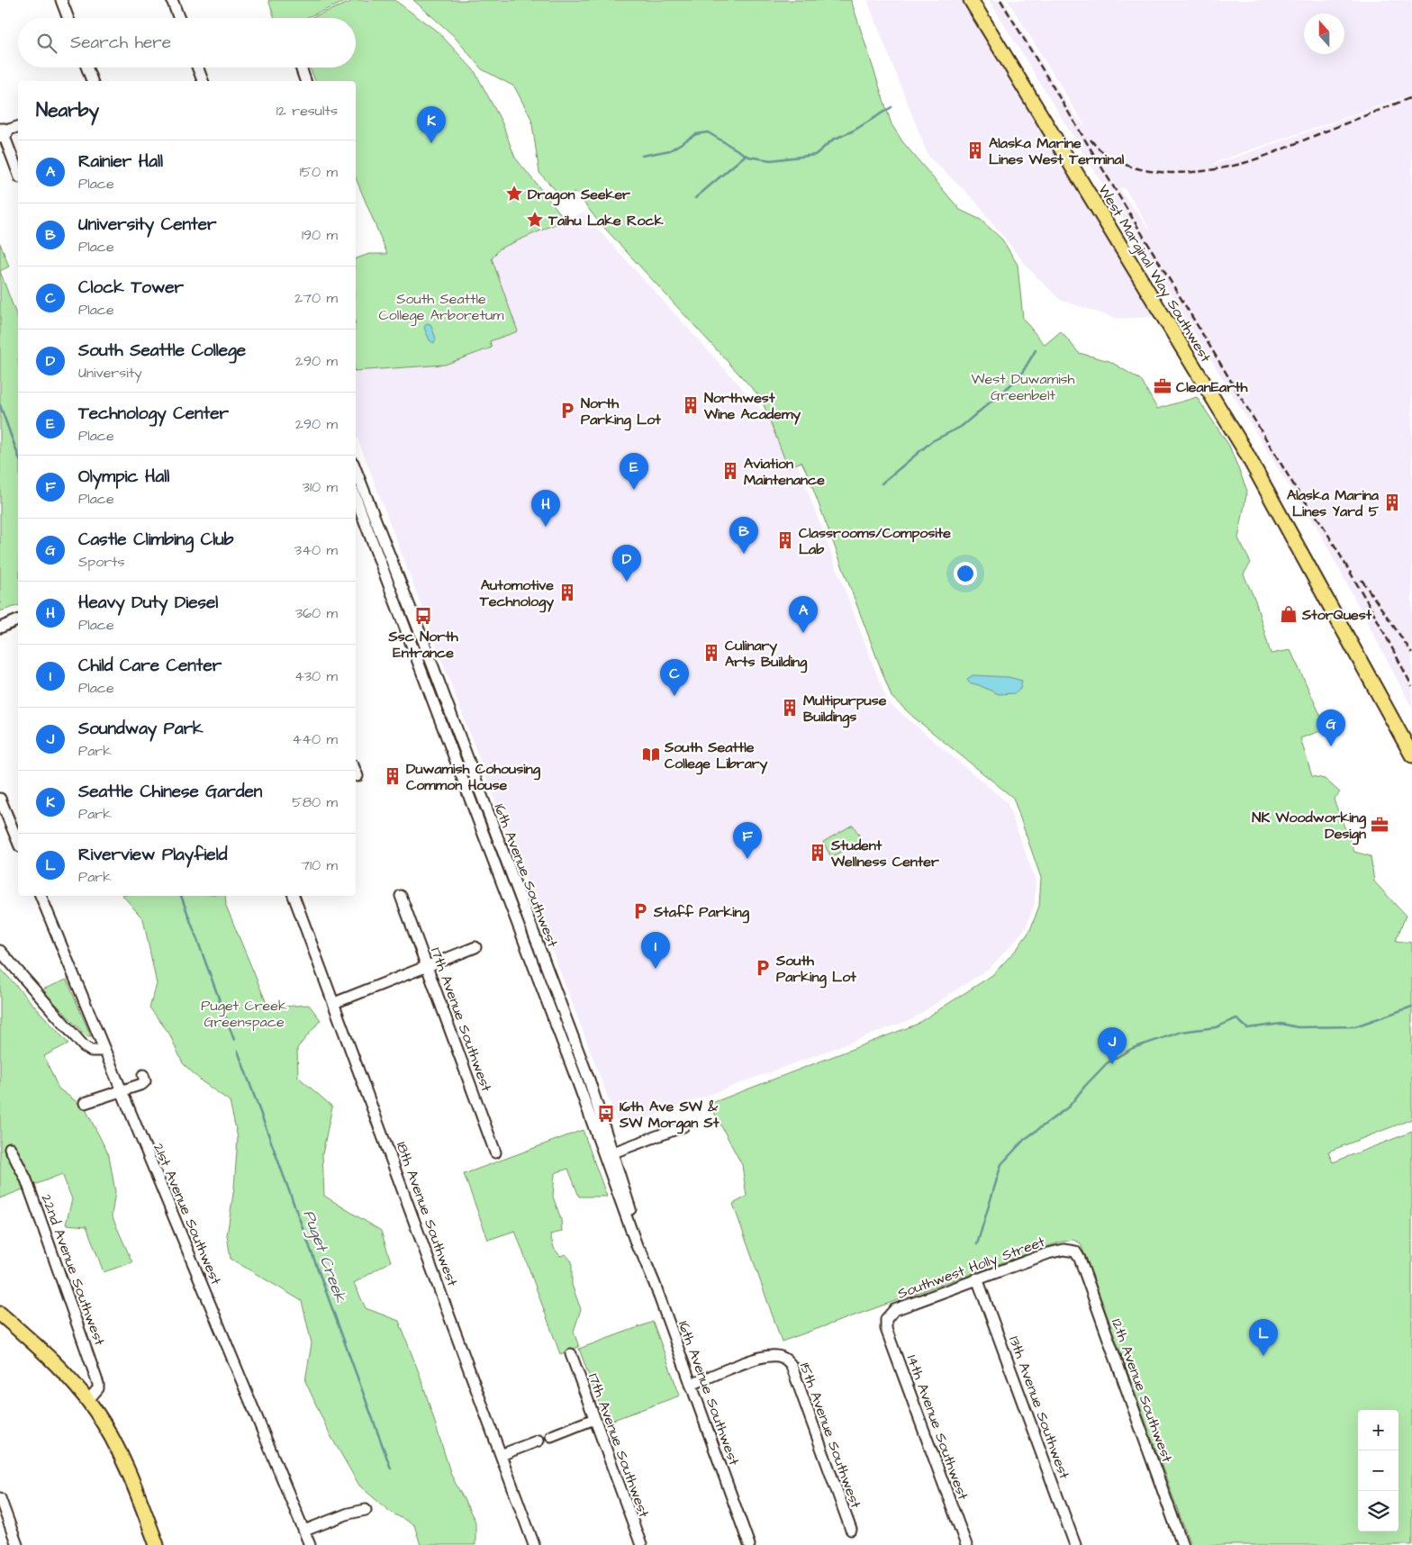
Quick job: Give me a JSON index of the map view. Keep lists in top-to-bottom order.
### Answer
{
  "streets": {
    "main road": ["West Marginal Way Southwest"],
    "street": [
      "16th Avenue Southwest",
      "17th Avenue Southwest",
      "21st Avenue Southwest",
      "18th Avenue Southwest",
      "Southwest Holly Street",
      "22nd Avenue Southwest",
      "12th Avenue Southwest",
      "13th Avenue Southwest",
      "14th Avenue Southwest",
      "15th Avenue Southwest"
    ]
  },
  "crossings": [
    ["16th Avenue Southwest", "15th Avenue Southwest"],
    ["Southwest Holly Street", "12th Avenue Southwest"],
    ["Southwest Holly Street", "13th Avenue Southwest"],
    ["Southwest Holly Street", "14th Avenue Southwest"]
  ],
  "water": ["Puget Creek"],
  "parks": ["South Seattle College Arboretum", "West Duwamish Greenbelt", "Puget Creek Greenspace"],
  "places": {
    "building": [
      "Alaska Marine Lines West Terminal",
      "Northwest Wine Academy",
      "Aviation Maintenance",
      "Alaska Marina Lines Yard 5",
      "Classrooms/Composite Lab",
      "Automotive Technology",
      "Culinary Arts Building",
      "Multipurpuse Buildings",
      "Duwamish Cohousing Common House",
      "Student Wellness Center"
    ],
    "place": ["Dragon Seeker", "Taihu Lake Rock"],
    "office": ["CleanEarth", "NK Woodworking Design"],
    "parking": ["North Parking Lot", "Staff Parking", "South Parking Lot"],
    "shop": ["StorQuest"],
    "bus stop": ["Ssc North Entrance", "16th Ave SW & SW Morgan St"],
    "library": ["South Seattle College Library"]
  },
  "north": "top",
  "page": {
    "search": "Search here",
    "heading": ["Nearby", "12 results"],
    "pins": [
      "K",
      "E",
      "H",
      "B",
      "D",
      "A",
      "C",
      "G",
      "F",
      "I",
      "J",
      "L"
    ],
    "list": [
      {
        "mark": "A",
        "name": "Rainier Hall",
        "note": "Place",
        "value": "150 m"
      },
      {
        "mark": "B",
        "name": "University Center",
        "note": "Place",
        "value": "190 m"
      },
      {
        "mark": "C",
        "name": "Clock Tower",
        "note": "Place",
        "value": "270 m"
      },
      {
        "mark": "D",
        "name": "South Seattle College",
        "note": "University",
        "value": "290 m"
      },
      {
        "mark": "E",
        "name": "Technology Center",
        "note": "Place",
        "value": "290 m"
      },
      {
        "mark": "F",
        "name": "Olympic Hall",
        "note": "Place",
        "value": "310 m"
      },
      {
        "mark": "G",
        "name": "Castle Climbing Club",
        "note": "Sports",
        "value": "340 m"
      },
      {
        "mark": "H",
        "name": "Heavy Duty Diesel",
        "note": "Place",
        "value": "360 m"
      },
      {
        "mark": "I",
        "name": "Child Care Center",
        "note": "Place",
        "value": "430 m"
      },
      {
        "mark": "J",
        "name": "Soundway Park",
        "note": "Park",
        "value": "440 m"
      },
      {
        "mark": "K",
        "name": "Seattle Chinese Garden",
        "note": "Park",
        "value": "580 m"
      },
      {
        "mark": "L",
        "name": "Riverview Playfield",
        "note": "Park",
        "value": "710 m"
      }
    ],
    "map_buttons": ["+", "−"]
  }
}
